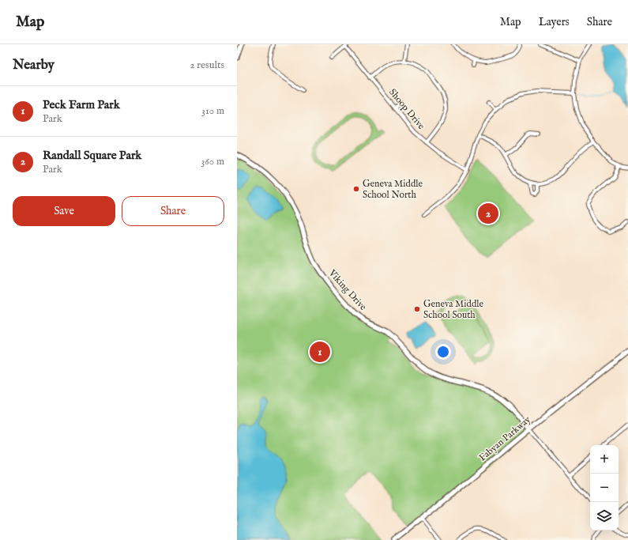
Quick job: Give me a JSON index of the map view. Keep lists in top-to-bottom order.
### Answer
{
  "streets": {
    "street": ["Shoop Drive", "Viking Drive", "Fabyan Parkway"]
  },
  "crossings": [
    ["Viking Drive", "Fabyan Parkway"]
  ],
  "places": ["Geneva Middle School North", "Geneva Middle School South"],
  "page": {
    "header": "Map",
    "nav": ["Map", "Layers", "Share"],
    "heading": ["Nearby", "2 results"],
    "list": [
      {
        "mark": "1",
        "name": "Peck Farm Park",
        "note": "Park",
        "value": "310 m"
      },
      {
        "mark": "2",
        "name": "Randall Square Park",
        "note": "Park",
        "value": "360 m"
      }
    ],
    "buttons": ["Save", "Share"],
    "pins": ["2", "1"],
    "map_buttons": ["+", "−"]
  }
}
